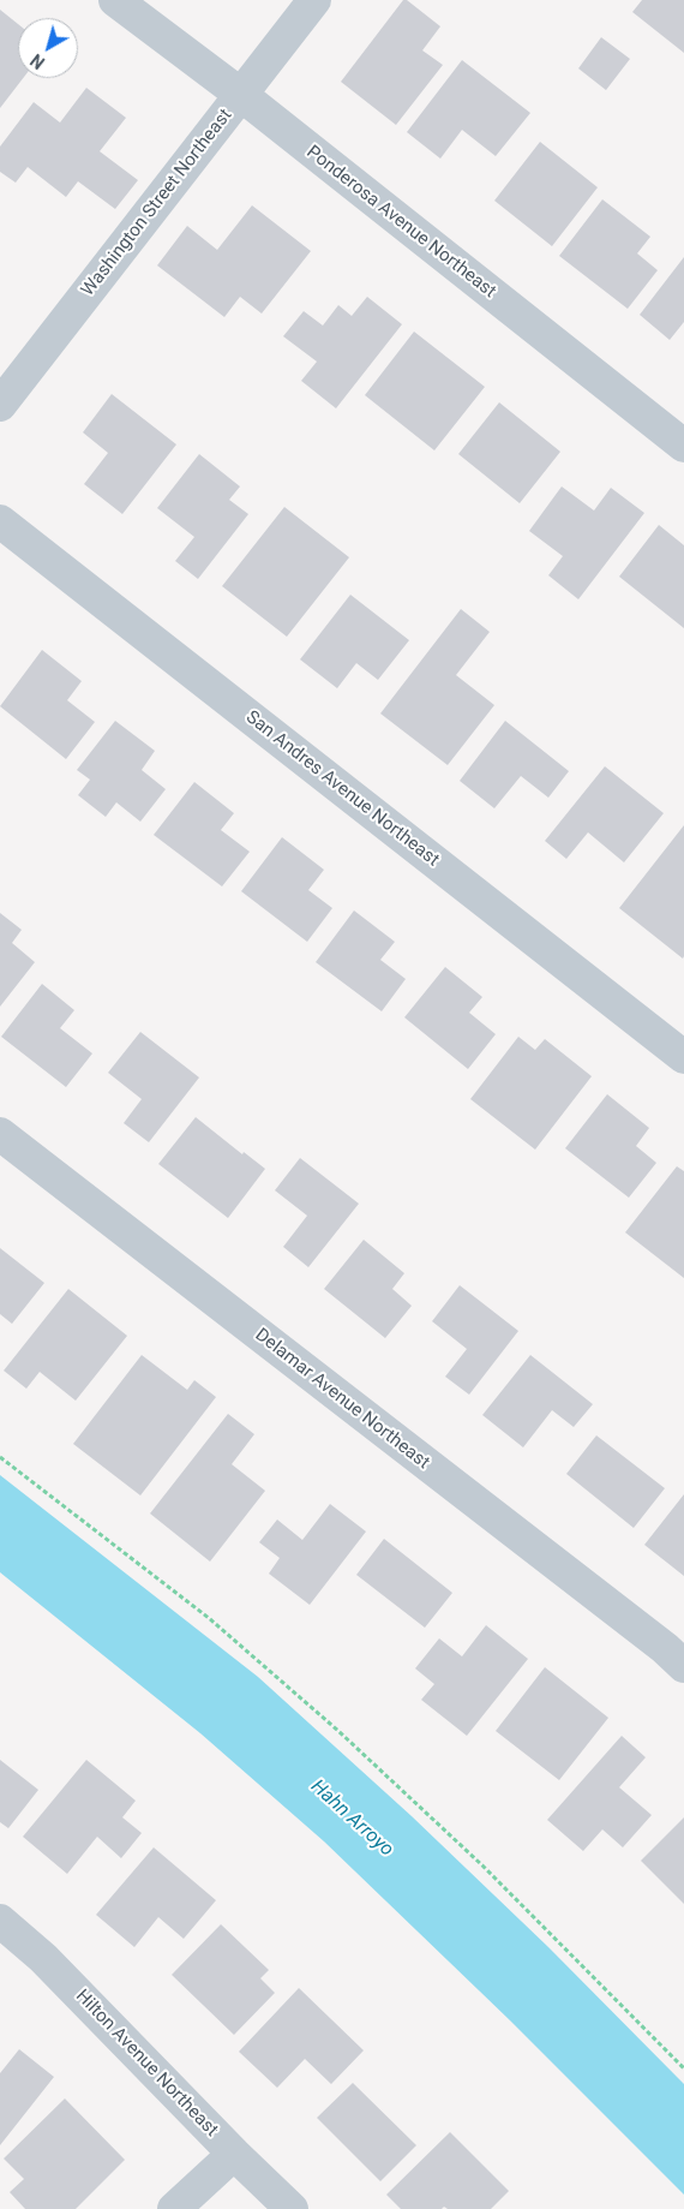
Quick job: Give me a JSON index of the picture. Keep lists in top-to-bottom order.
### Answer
{
  "streets": {
    "street": [
      "Washington Street Northeast",
      "Ponderosa Avenue Northeast",
      "San Andres Avenue Northeast",
      "Delamar Avenue Northeast",
      "Hilton Avenue Northeast"
    ]
  },
  "crossings": [
    ["Washington Street Northeast", "Ponderosa Avenue Northeast"]
  ],
  "water": ["Hahn Arroyo"],
  "north": "bottom left"
}
